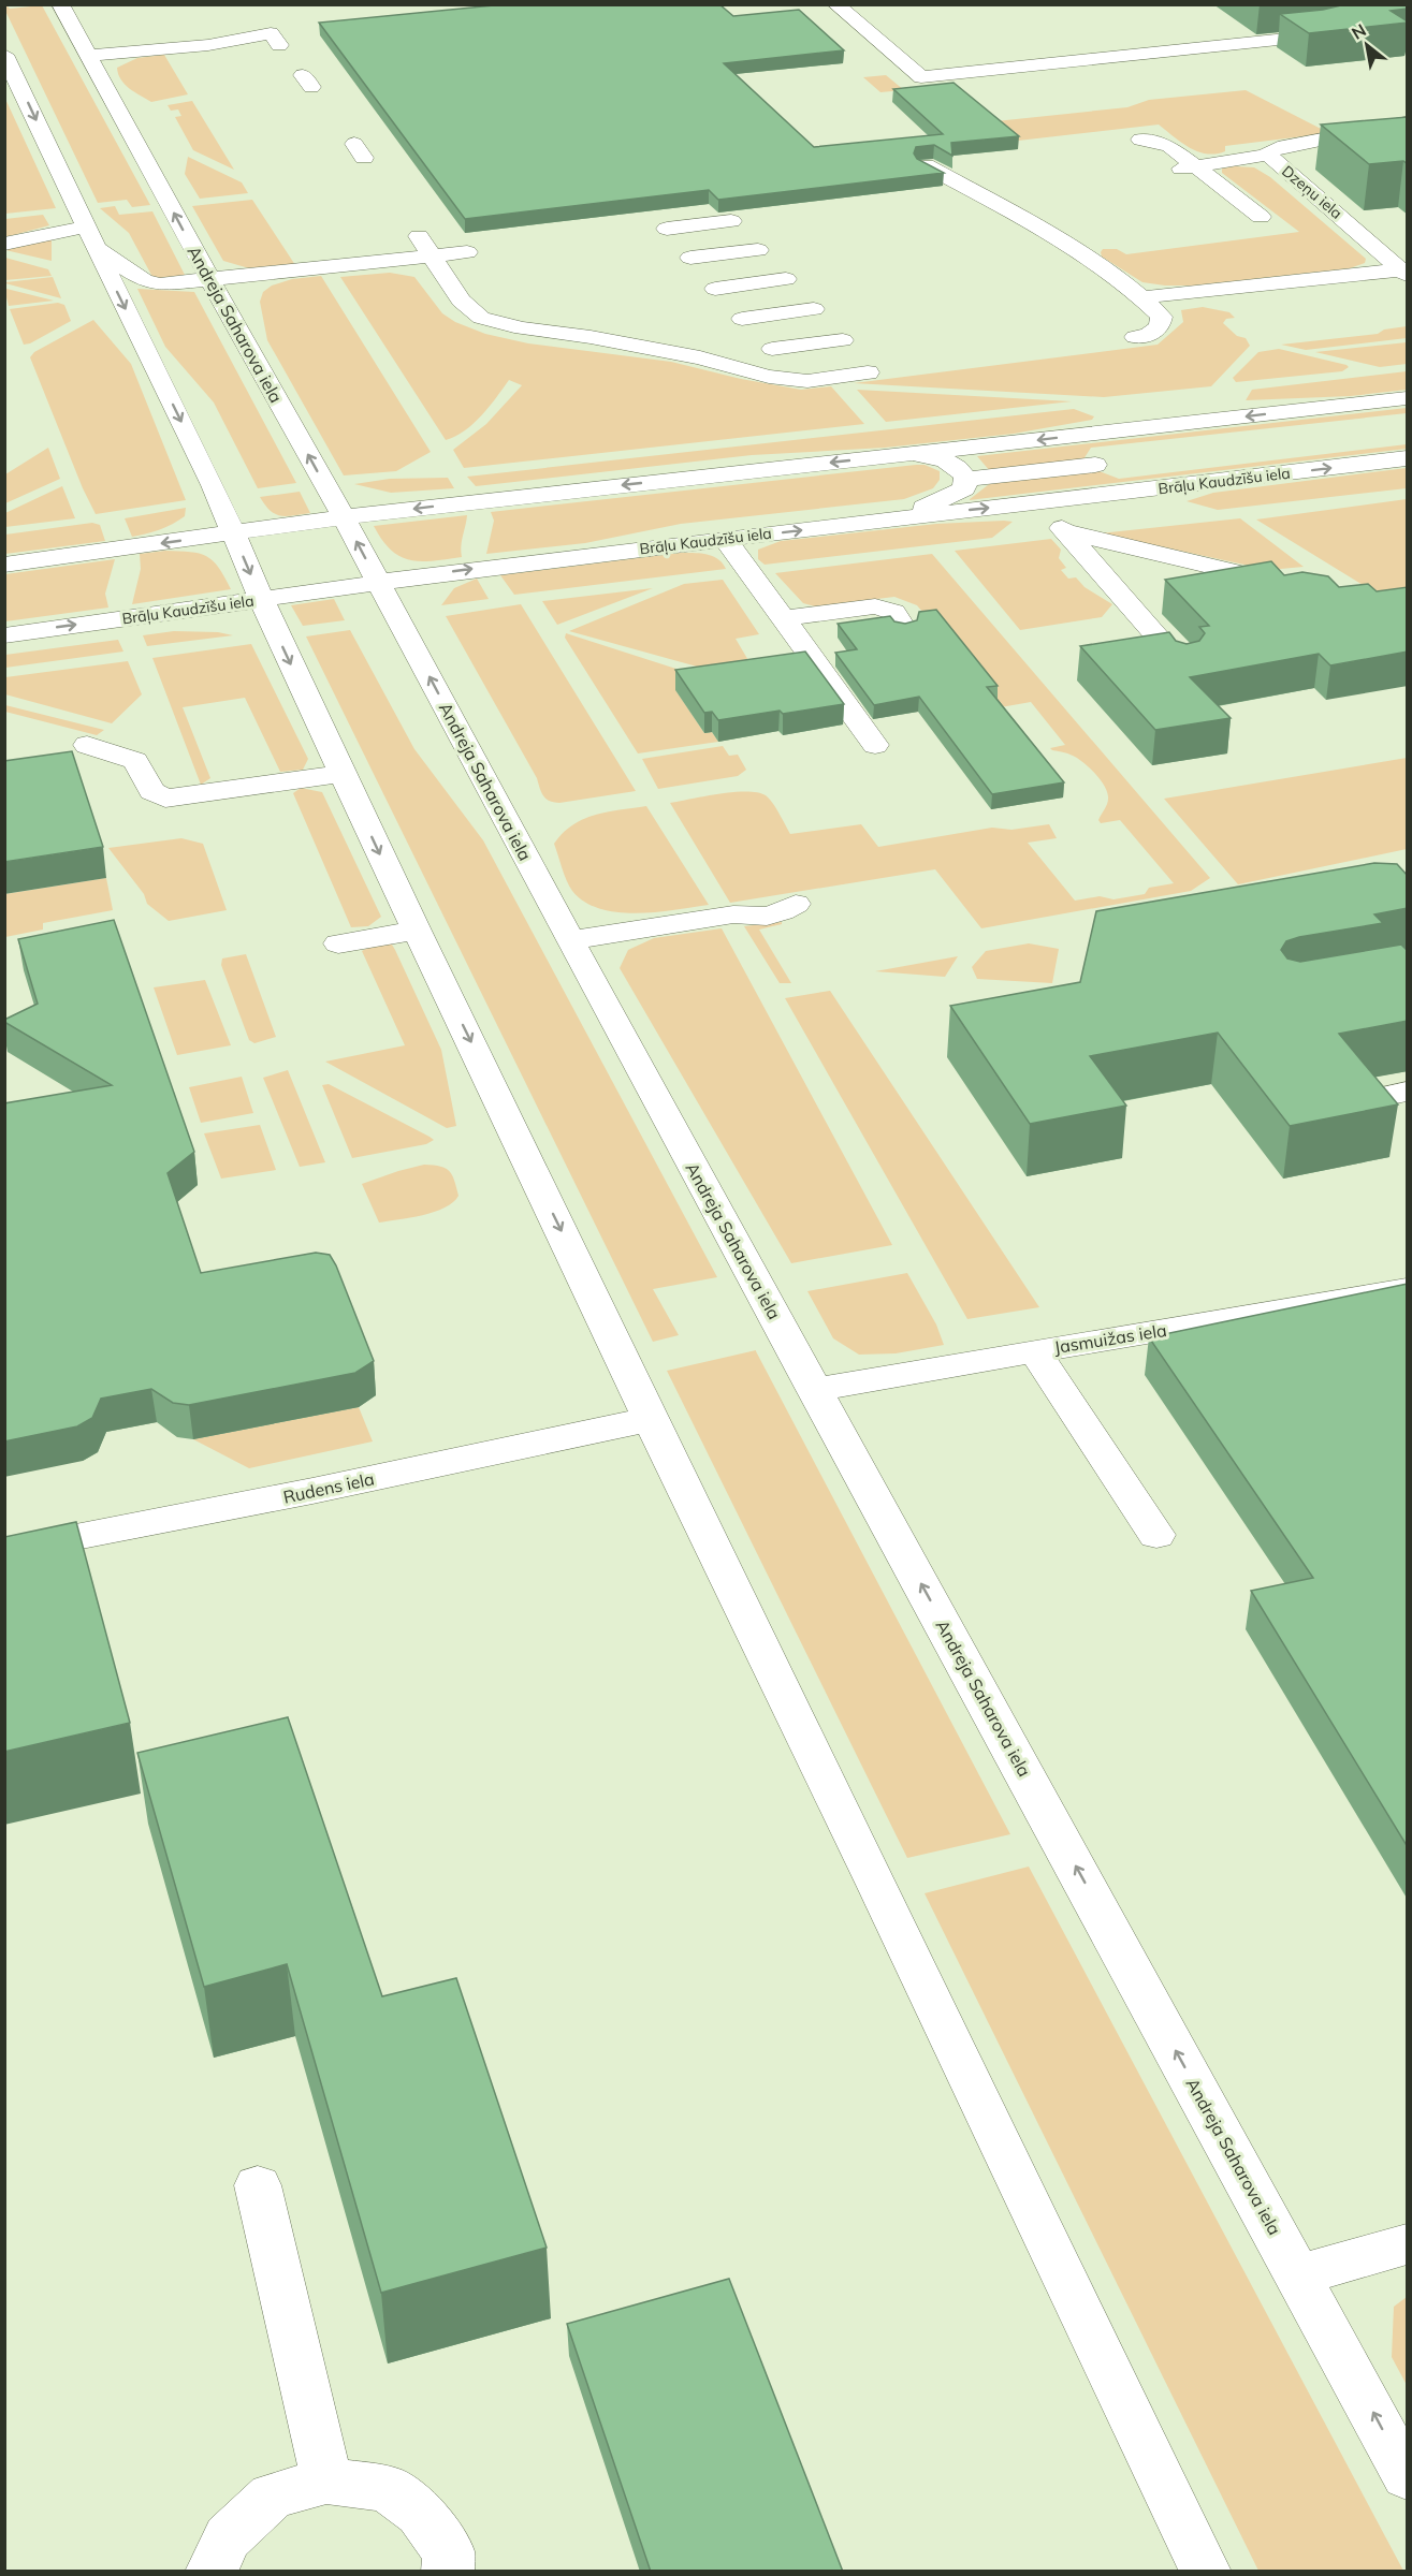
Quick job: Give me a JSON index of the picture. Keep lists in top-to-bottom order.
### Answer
{
  "streets": {
    "street": [
      "Dzeņu iela",
      "Andreja Saharova iela",
      "Brāļu Kaudzīšu iela",
      "Jasmuižas iela",
      "Rudens iela"
    ]
  },
  "crossings": [
    ["Andreja Saharova iela", "Brāļu Kaudzīšu iela"],
    ["Andreja Saharova iela", "Jasmuižas iela"]
  ],
  "north": "top left"
}
